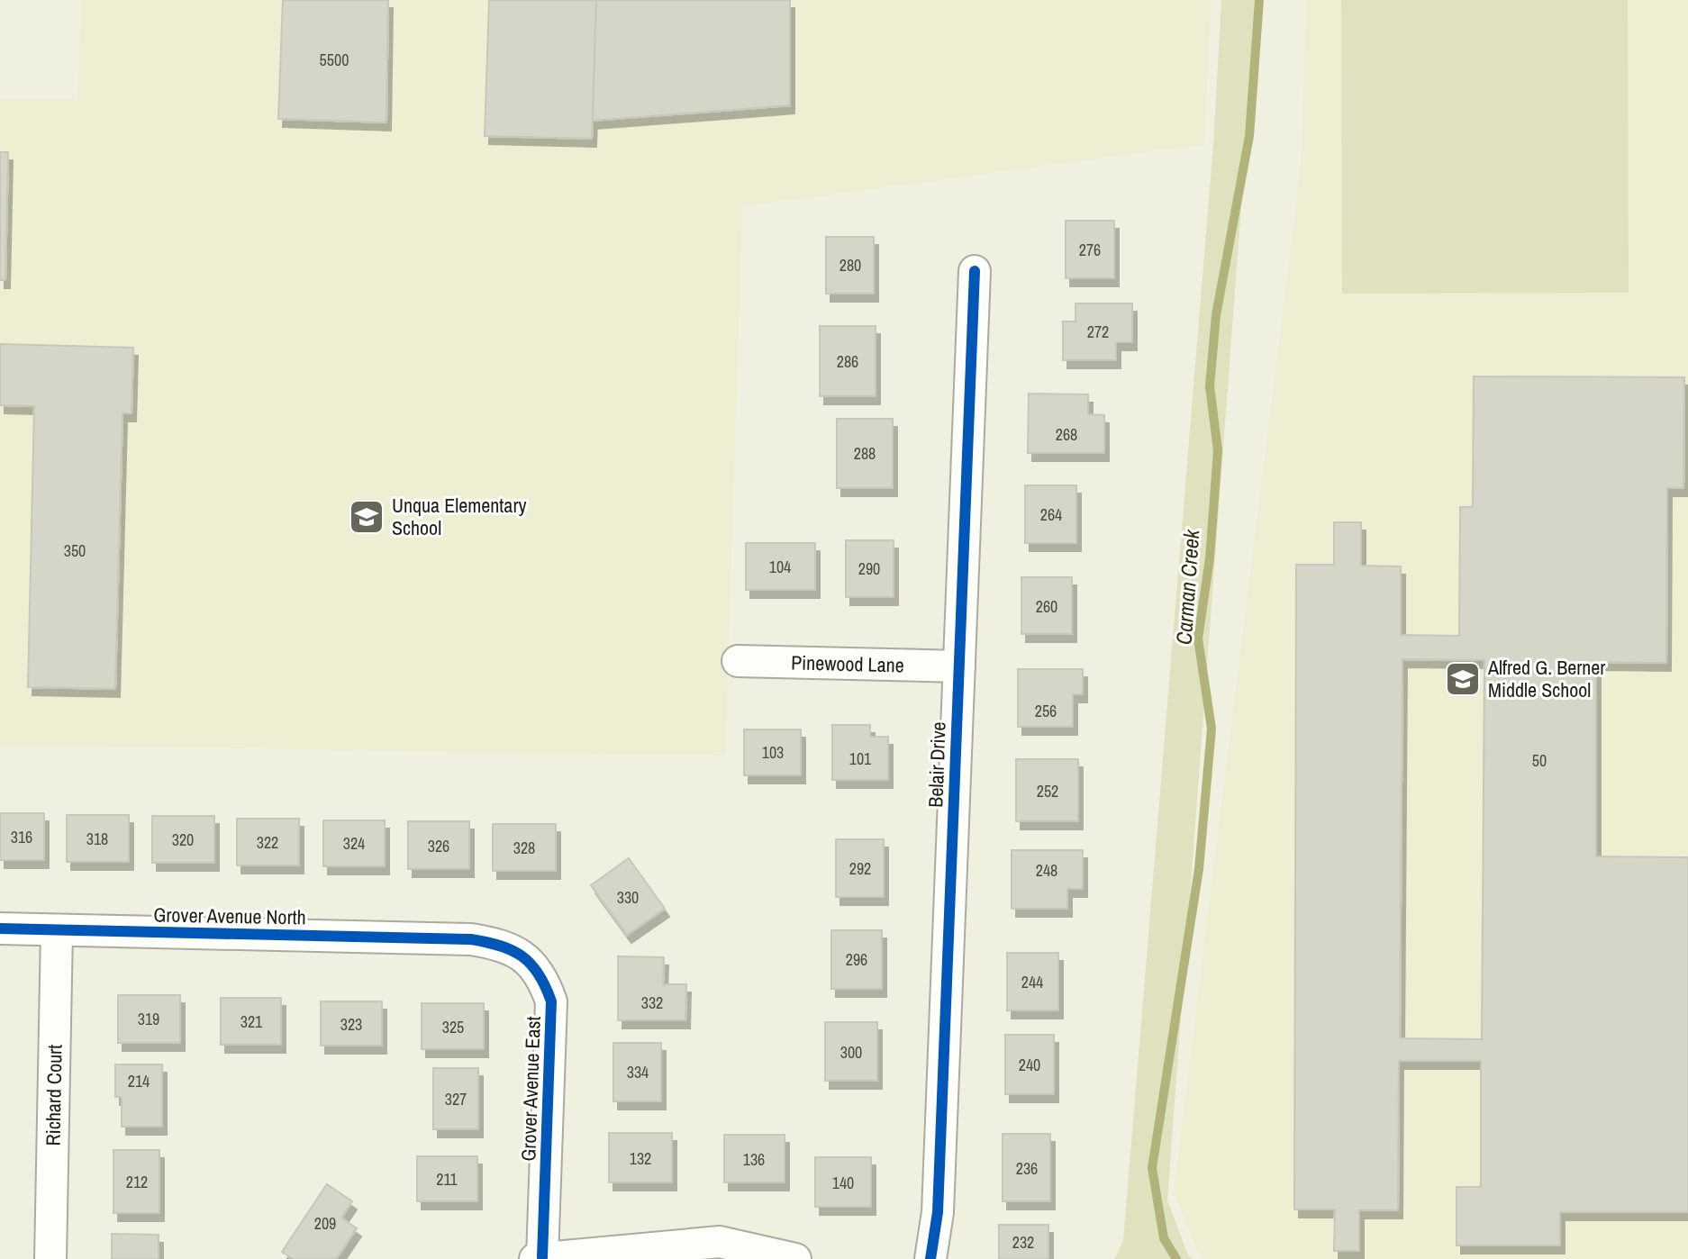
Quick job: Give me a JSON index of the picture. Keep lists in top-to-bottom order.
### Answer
{
  "streets": {
    "street": [
      "Pinewood Lane",
      "Belair Drive",
      "Grover Avenue North",
      "Grover Avenue East",
      "Richard Court"
    ]
  },
  "crossings": [
    ["Pinewood Lane", "Belair Drive"],
    ["Grover Avenue North", "Grover Avenue East"],
    ["Grover Avenue North", "Richard Court"]
  ],
  "water": ["Carman Creek"],
  "places": {
    "school or university": ["Unqua Elementary School", "Alfred G. Berner Middle School"]
  },
  "house_numbers": [
    "5500",
    "276",
    "280",
    "272",
    "286",
    "268",
    "288",
    "264",
    "350",
    "104",
    "290",
    "260",
    "256",
    "103",
    "101",
    "50",
    "252",
    "316",
    "318",
    "320",
    "322",
    "324",
    "326",
    "328",
    "292",
    "248",
    "330",
    "296",
    "244",
    "332",
    "319",
    "321",
    "323",
    "325",
    "300",
    "240",
    "334",
    "214",
    "327",
    "132",
    "136",
    "236",
    "211",
    "212",
    "140",
    "209",
    "232"
  ]
}
